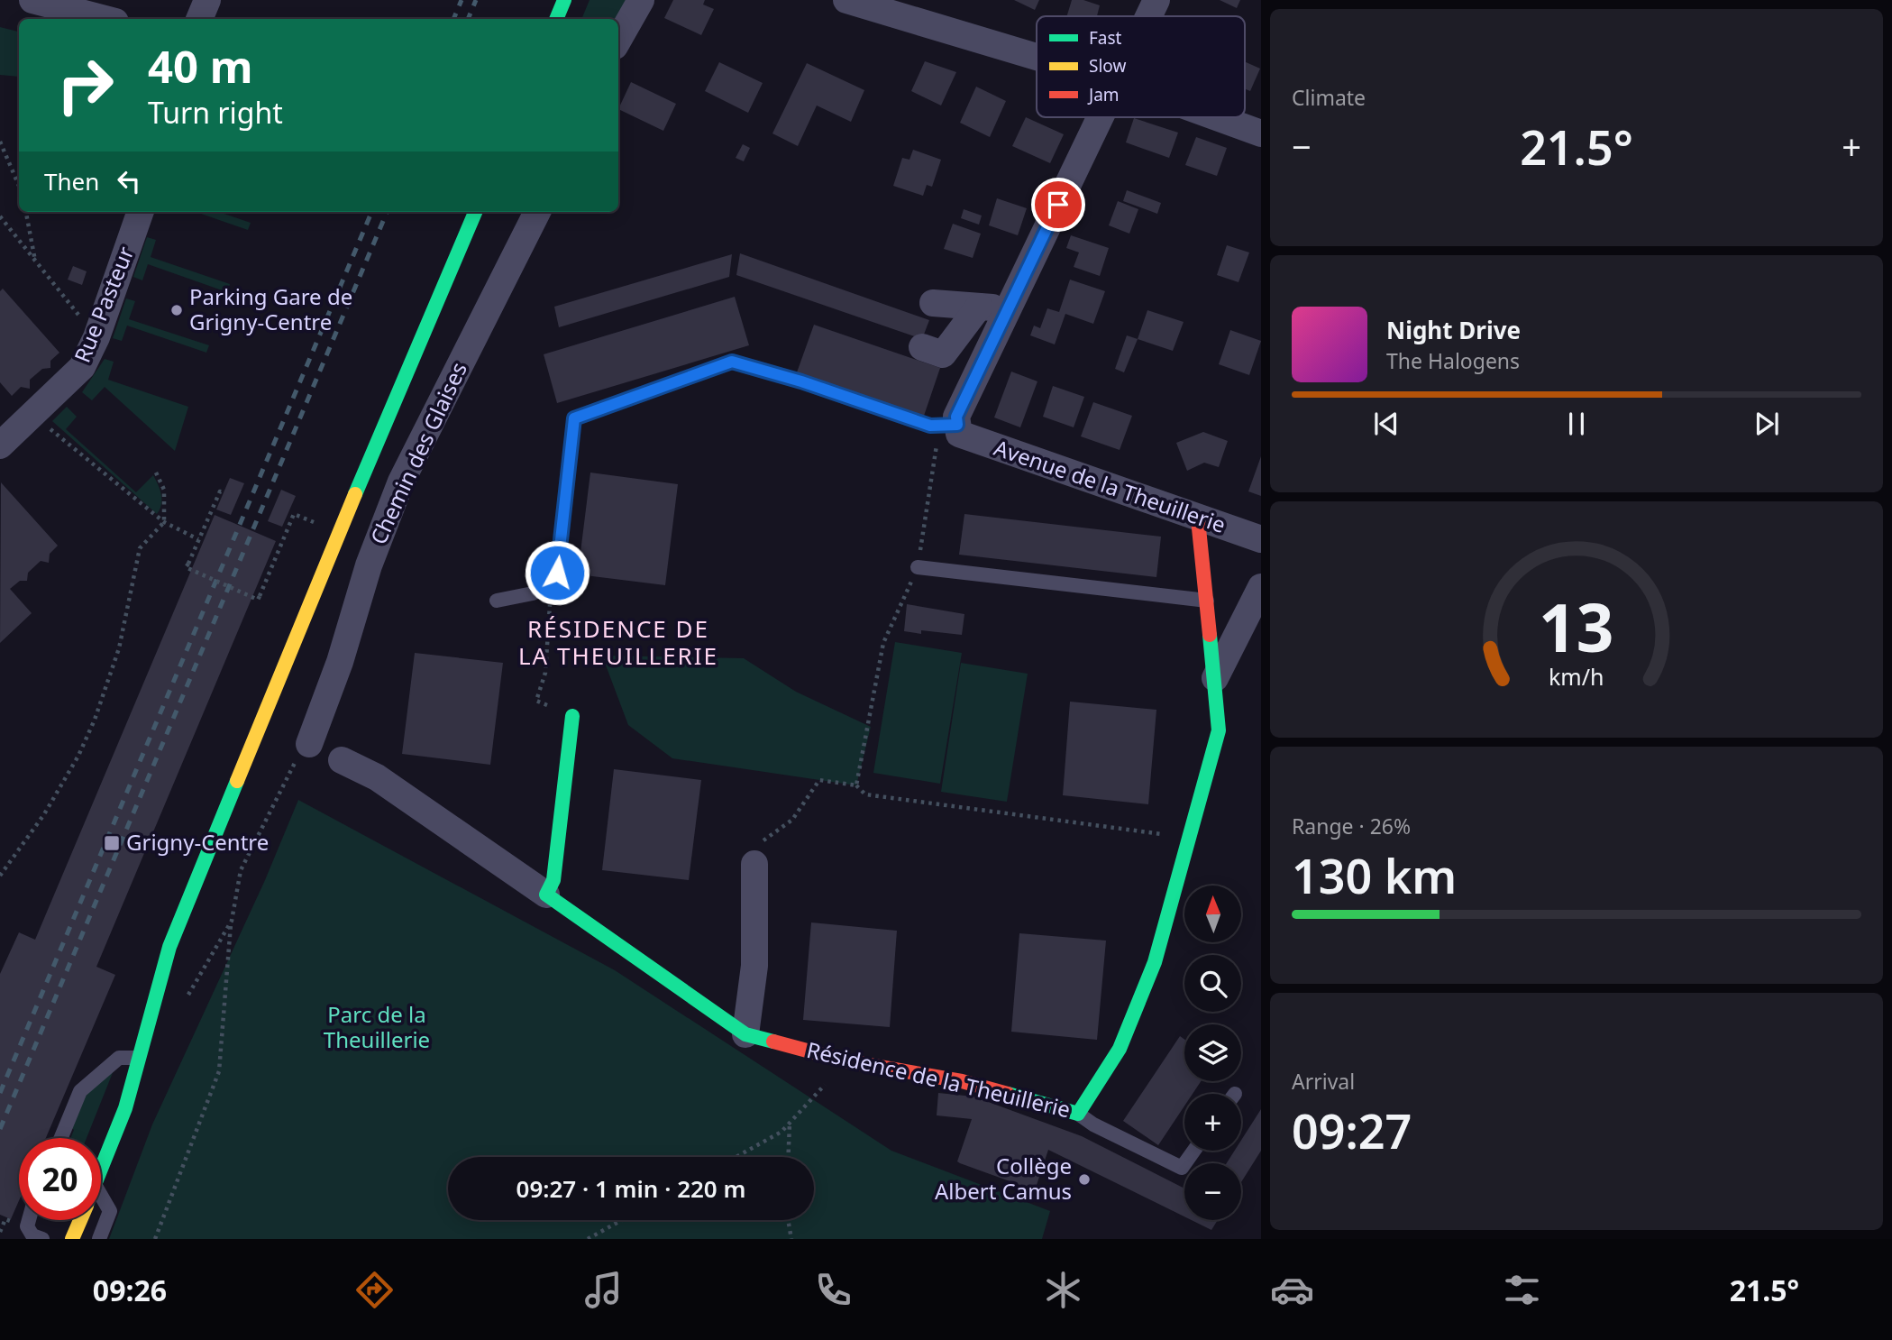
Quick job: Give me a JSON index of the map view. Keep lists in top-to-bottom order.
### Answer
{
  "streets": {
    "street": [
      "Rue Pasteur",
      "Chemin des Glaises",
      "Avenue de la Theuillerie",
      "Résidence de la Theuillerie"
    ]
  },
  "crossings": [
    ["Avenue de la Theuillerie", "Résidence de la Theuillerie"]
  ],
  "districts": ["RÉSIDENCE DE LA THEUILLERIE"],
  "parks": ["Parc de la Theuillerie"],
  "places": {
    "other": ["Parking Gare de Grigny-Centre", "Collège Albert Camus"],
    "transit": ["Grigny-Centre"]
  },
  "legend": ["Fast", "Slow", "Jam"],
  "north": "top",
  "page": {
    "tile": [
      "Climate",
      ["Range · 26%", "130 km"],
      ["Arrival", "09:27"]
    ],
    "turn": ["40 m", "Turn right"],
    "heat": ["−", "21.5°", "+"],
    "then": "Then",
    "song": ["Night Drive", "The Halogens"],
    "map_buttons": ["+", "−"],
    "limit": "20",
    "trip": "09:27 · 1 min · 220 m",
    "tabs": ["09:26", "21.5°"],
    "gauge": ["13", "km/h"]
  }
}
